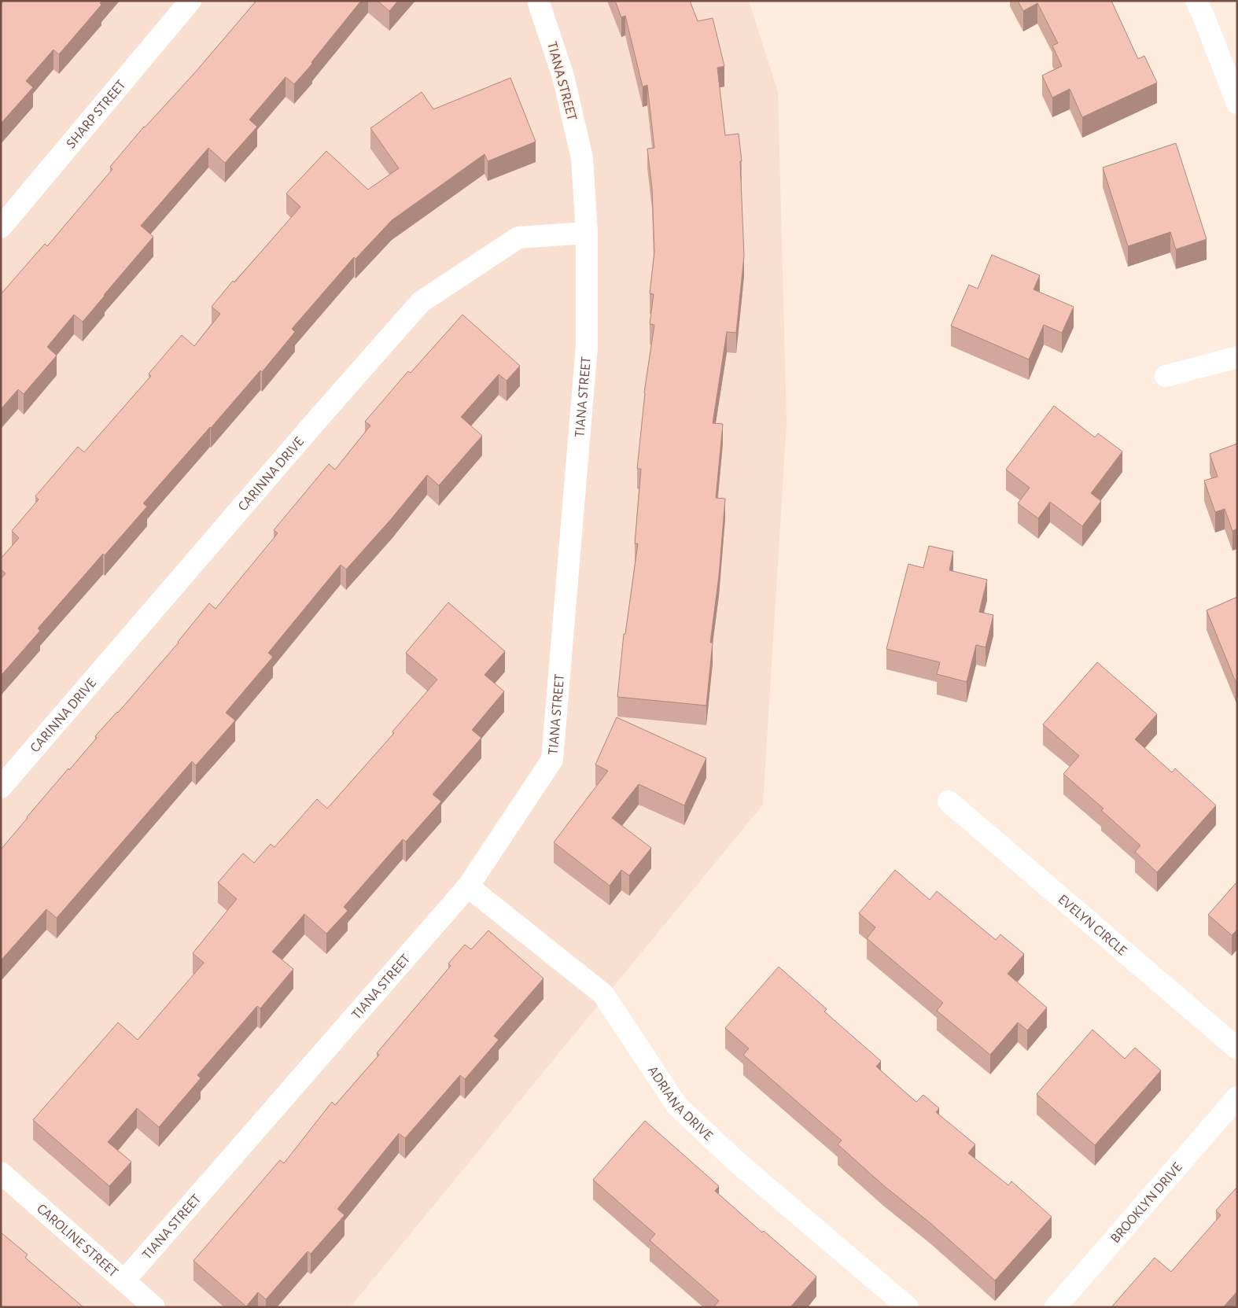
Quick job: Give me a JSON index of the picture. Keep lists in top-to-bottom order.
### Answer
{
  "streets": {
    "street": [
      "TIANA STREET",
      "SHARP STREET",
      "CARINNA DRIVE",
      "EVELYN CIRCLE",
      "ADRIANA DRIVE",
      "BROOKLYN DRIVE",
      "CAROLINE STREET"
    ]
  },
  "crossings": [
    ["TIANA STREET", "CARINNA DRIVE"],
    ["TIANA STREET", "ADRIANA DRIVE"],
    ["TIANA STREET", "CAROLINE STREET"]
  ]
}
